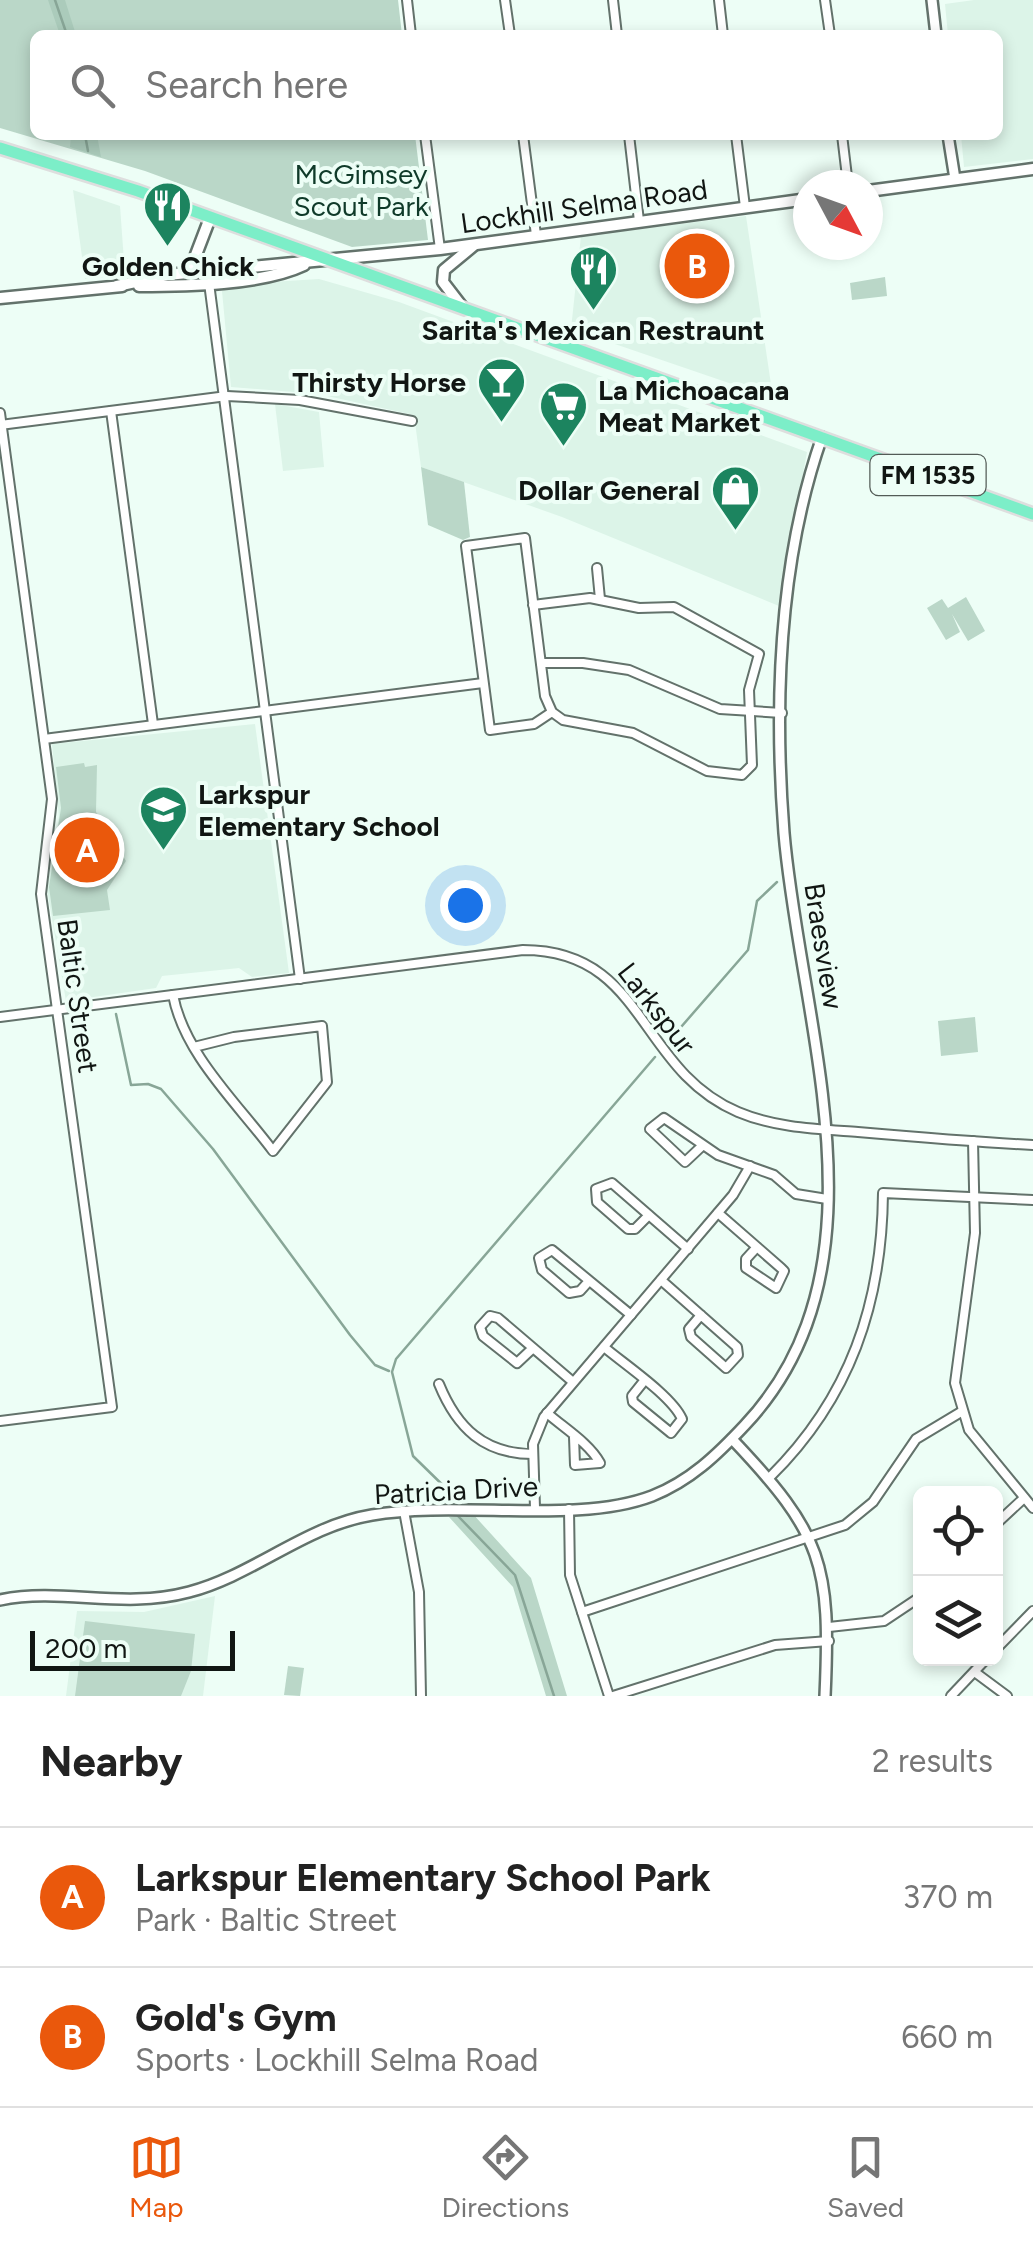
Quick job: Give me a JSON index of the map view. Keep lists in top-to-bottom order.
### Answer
{
  "streets": {
    "main road": ["Lockhill Selma Road", "FM 1535"],
    "street": [
      "Braesview",
      "Baltic Street",
      "Larkspur",
      "Patricia Drive"
    ]
  },
  "crossings": [
    ["Lockhill Selma Road", "FM 1535"],
    ["FM 1535", "Braesview"],
    ["Braesview", "Larkspur"],
    ["Braesview", "Patricia Drive"],
    ["Baltic Street", "Larkspur"]
  ],
  "parks": ["McGimsey Scout Park"],
  "places": {
    "restaurant": ["Golden Chick", "Sarita's Mexican Restraunt"],
    "bar": ["Thirsty Horse"],
    "supermarket": ["La Michoacana Meat Market"],
    "shop": ["Dollar General"],
    "school or university": ["Larkspur Elementary School"]
  },
  "scale_bar": "200 m",
  "north": "bottom right",
  "page": {
    "search": "Search here",
    "pins": ["B", "A"],
    "scale": "200 m",
    "heading": ["Nearby", "2 results"],
    "list": [
      {
        "mark": "A",
        "name": "Larkspur Elementary School Park",
        "note": "Park · Baltic Street",
        "value": "370 m"
      },
      {
        "mark": "B",
        "name": "Gold's Gym",
        "note": "Sports · Lockhill Selma Road",
        "value": "660 m"
      }
    ],
    "nav": ["Map", "Directions", "Saved"]
  }
}
